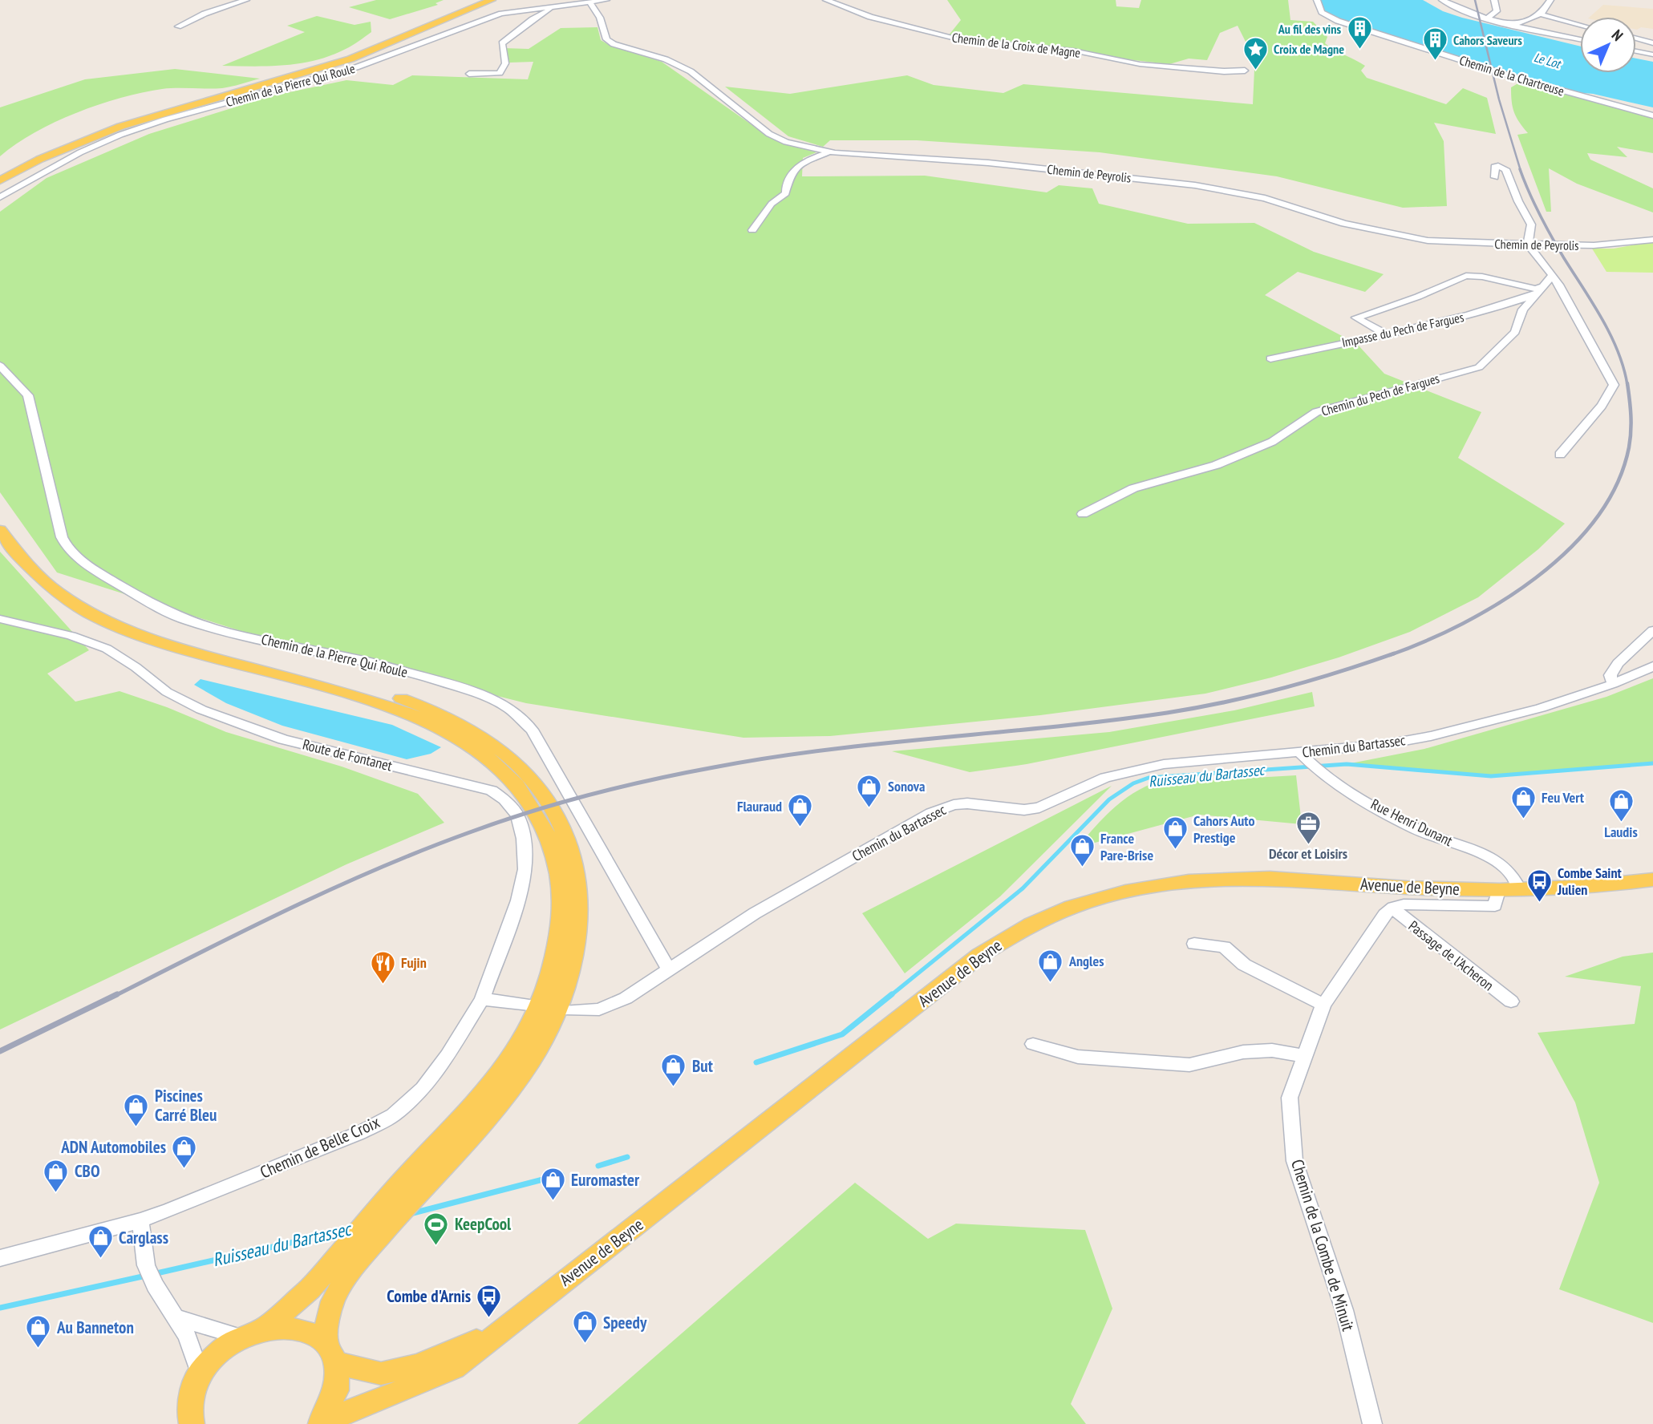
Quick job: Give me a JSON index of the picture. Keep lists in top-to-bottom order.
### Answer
{
  "streets": {
    "main road": ["Avenue de Beyne"],
    "street": [
      "Chemin de la Croix de Magne",
      "Chemin de la Chartreuse",
      "Chemin de la Pierre Qui Roule",
      "Chemin de Peyrolis",
      "Impasse du Pech de Fargues",
      "Chemin du Pech de Fargues",
      "Chemin du Bartassec",
      "Route de Fontanet",
      "Rue Henri Dunant",
      "Passage de l'Acheron",
      "Chemin de Belle Croix",
      "Chemin de la Combe de Minuit"
    ]
  },
  "crossings": [
    ["Chemin de la Pierre Qui Roule", "Chemin de Peyrolis"],
    ["Chemin de la Pierre Qui Roule", "Chemin du Bartassec"],
    ["Impasse du Pech de Fargues", "Chemin du Pech de Fargues"],
    ["Chemin du Bartassec", "Rue Henri Dunant"],
    ["Route de Fontanet", "Chemin de Belle Croix"],
    ["Rue Henri Dunant", "Avenue de Beyne"],
    ["Passage de l'Acheron", "Chemin de la Combe de Minuit"]
  ],
  "water": ["Le Lot", "Ruisseau du Bartassec"],
  "places": {
    "building": ["Au fil des vins", "Cahors Saveurs"],
    "place": ["Croix de Magne"],
    "shop": [
      "Sonova",
      "Feu Vert",
      "Laudis",
      "Flauraud",
      "Cahors Auto Prestige",
      "France Pare-Brise",
      "Angles",
      "But",
      "Piscines Carré Bleu",
      "ADN Automobiles",
      "CBO",
      "Euromaster",
      "Carglass",
      "Speedy",
      "Au Banneton"
    ],
    "office": ["Décor et Loisirs"],
    "bus stop": ["Combe Saint Julien", "Combe d'Arnis"],
    "restaurant": ["Fujin"],
    "sports": ["KeepCool"]
  },
  "north": "top right"
}
